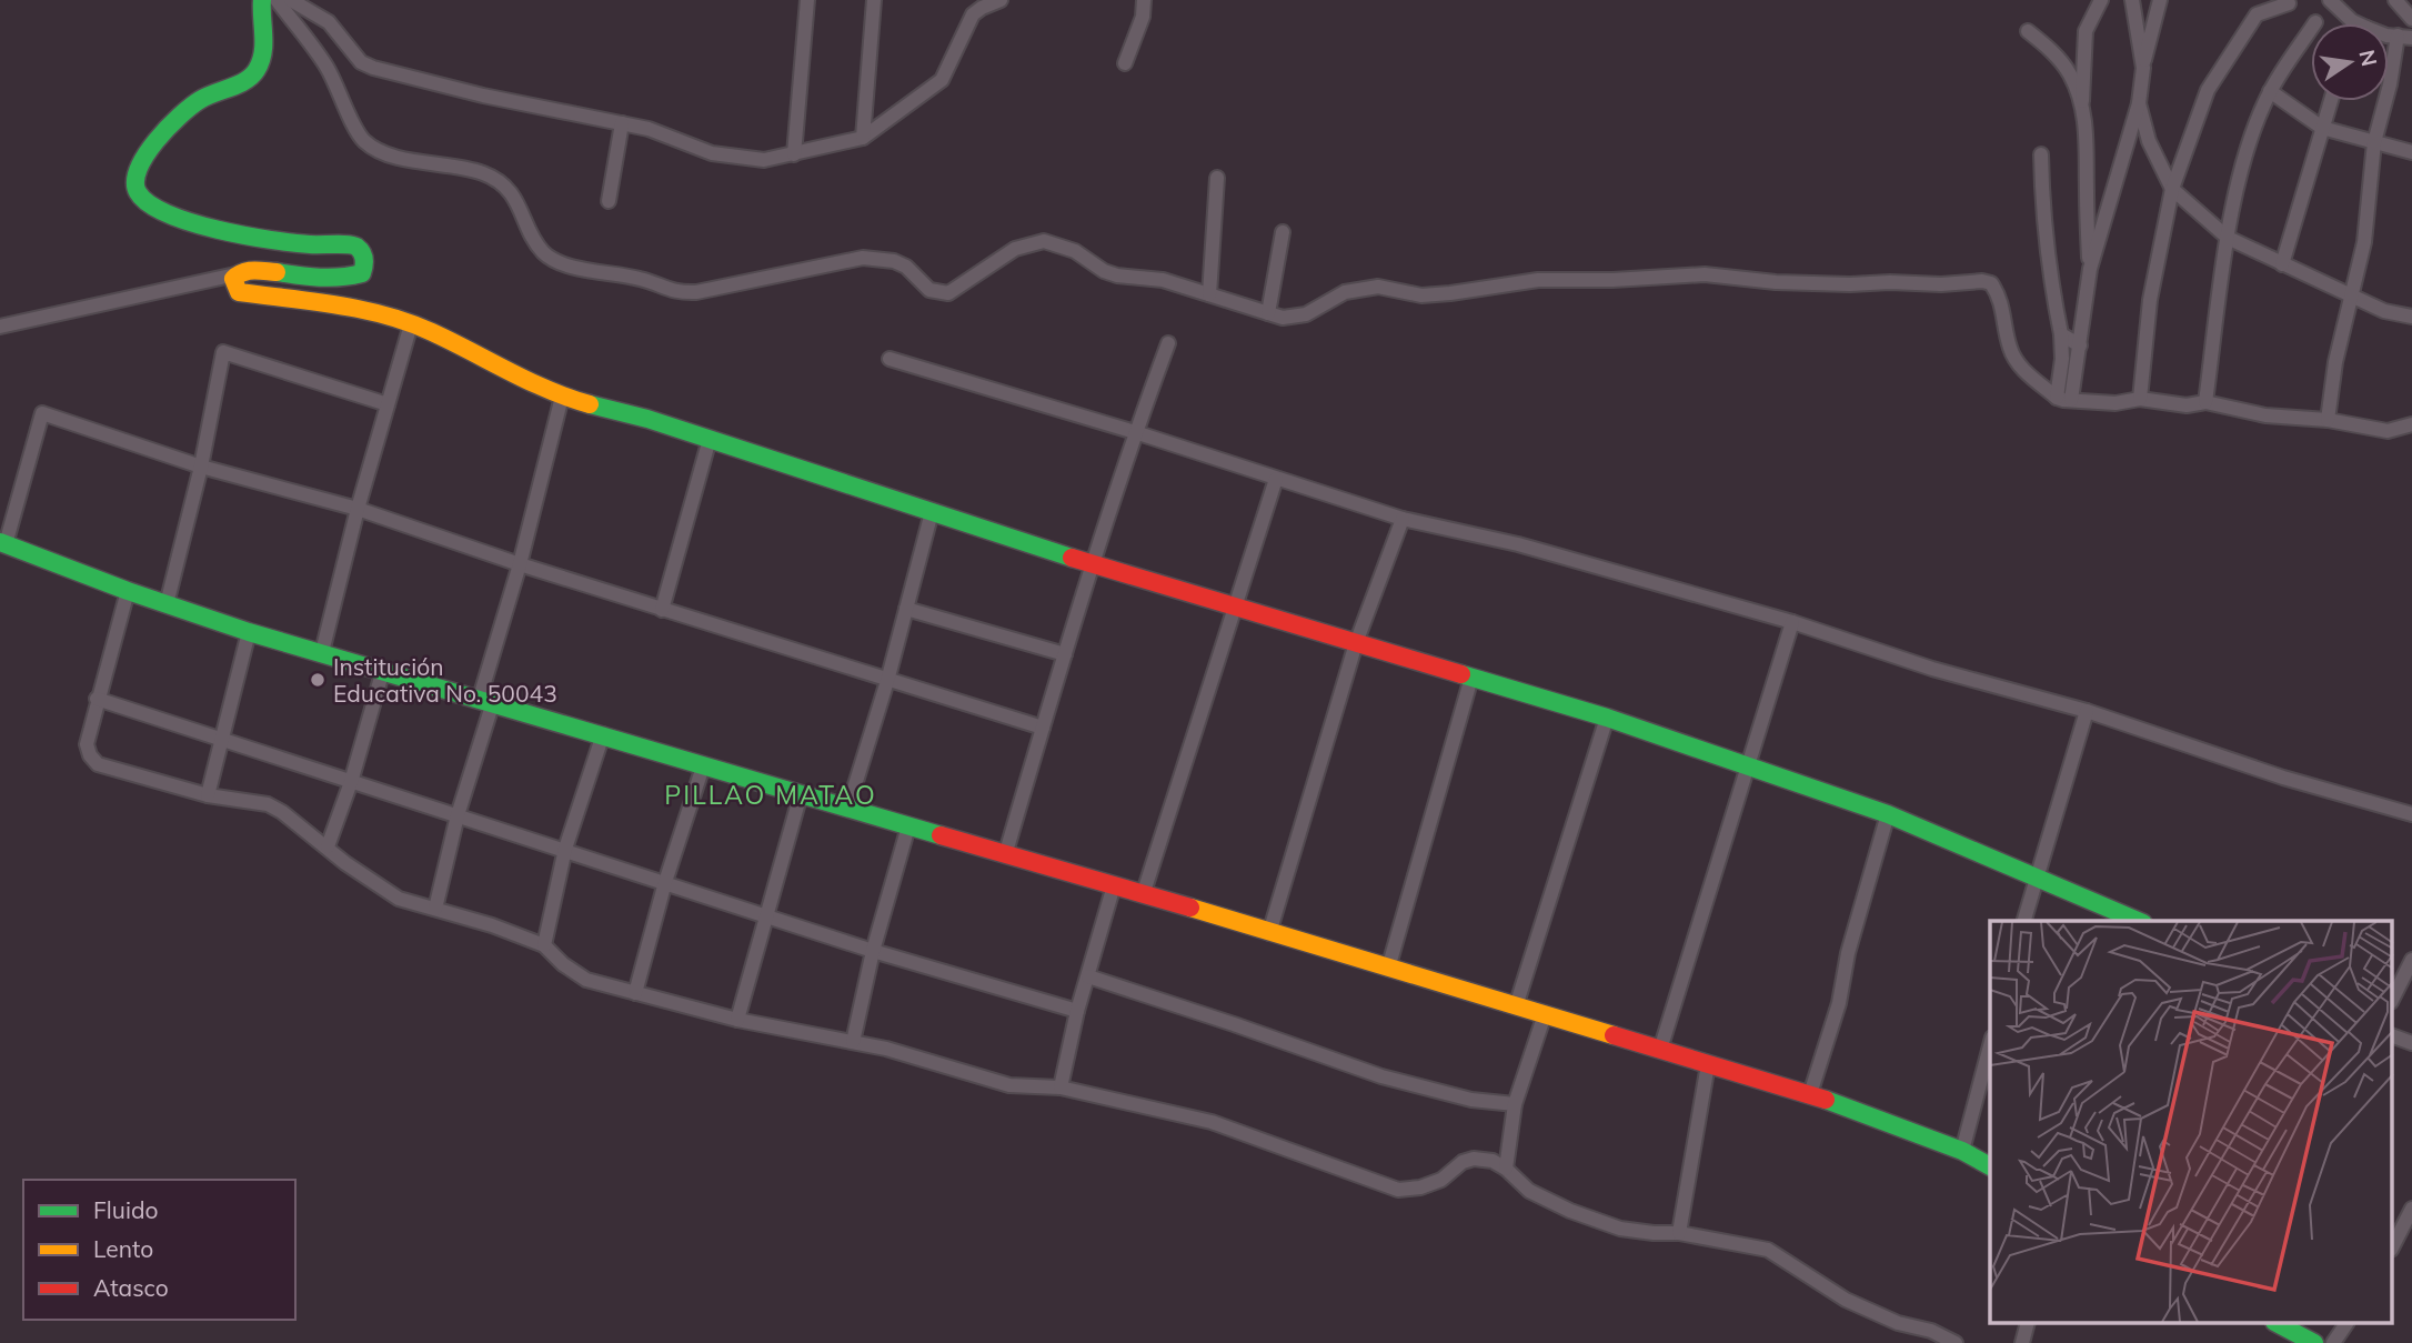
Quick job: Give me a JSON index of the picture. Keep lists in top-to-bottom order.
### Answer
{
  "districts": ["PILLAO MATAO"],
  "places": ["Institución Educativa No. 50043"],
  "legend": ["Fluido", "Lento", "Atasco"],
  "north": "right"
}
